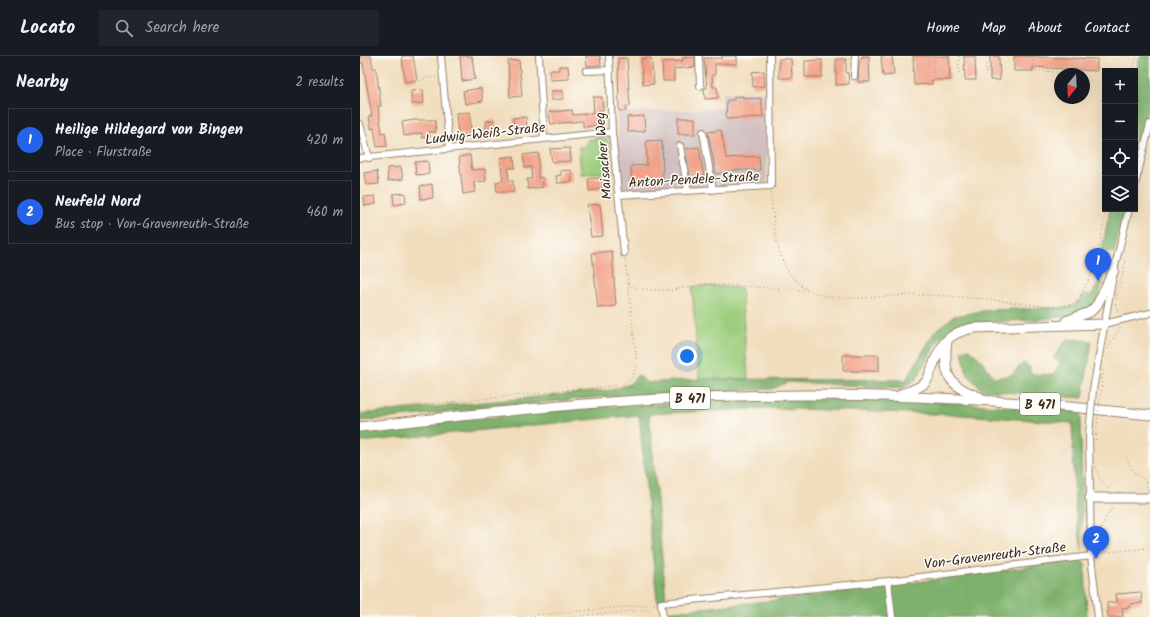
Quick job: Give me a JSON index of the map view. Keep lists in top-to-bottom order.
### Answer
{
  "streets": {
    "highway": ["B 471"],
    "street": [
      "Ludwig-Weiß-Straße",
      "Maisacher Weg",
      "Anton-Pendele-Straße",
      "Von-Gravenreuth-Straße"
    ]
  },
  "crossings": [
    ["Ludwig-Weiß-Straße", "Maisacher Weg"],
    ["Maisacher Weg", "Anton-Pendele-Straße"]
  ],
  "north": "bottom",
  "page": {
    "header": "Locato",
    "search": "Search here",
    "nav": [
      "Home",
      "Map",
      "About",
      "Contact"
    ],
    "heading": ["Nearby", "2 results"],
    "map_buttons": ["+", "−"],
    "list": [
      {
        "mark": "1",
        "name": "Heilige Hildegard von Bingen",
        "note": "Place · Flurstraße",
        "value": "420 m"
      },
      {
        "mark": "2",
        "name": "Neufeld Nord",
        "note": "Bus stop · Von-Gravenreuth-Straße",
        "value": "460 m"
      }
    ],
    "pins": ["1", "2"]
  }
}
